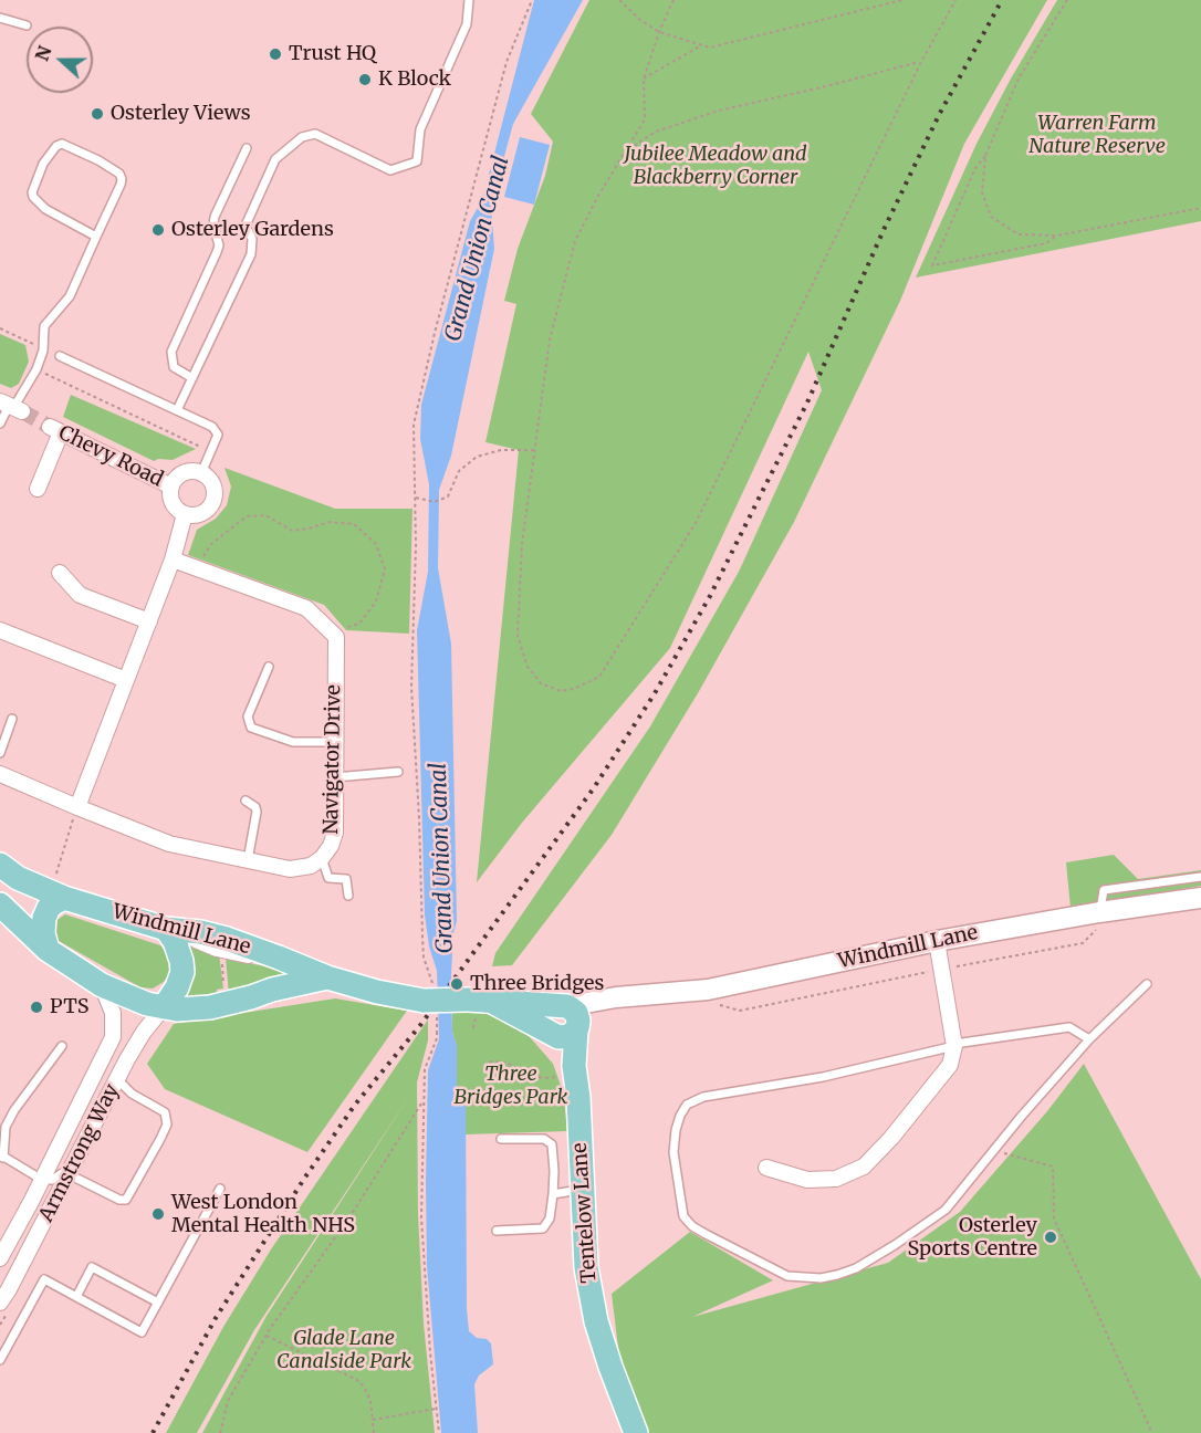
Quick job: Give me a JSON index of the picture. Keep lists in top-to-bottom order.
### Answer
{
  "streets": {
    "main road": ["Windmill Lane", "Tentelow Lane"],
    "street": ["Chevy Road", "Navigator Drive", "Armstrong Way"]
  },
  "crossings": [
    ["Windmill Lane", "Armstrong Way"],
    ["Windmill Lane", "Tentelow Lane"]
  ],
  "water": ["Grand Union Canal"],
  "parks": [
    "Warren Farm Nature Reserve",
    "Jubilee Meadow and Blackberry Corner",
    "Three Bridges Park",
    "Glade Lane Canalside Park"
  ],
  "places": [
    "Trust HQ",
    "K Block",
    "Osterley Views",
    "Osterley Gardens",
    "Three Bridges",
    "PTS",
    "West London Mental Health NHS",
    "Osterley Sports Centre"
  ],
  "north": "left"
}
